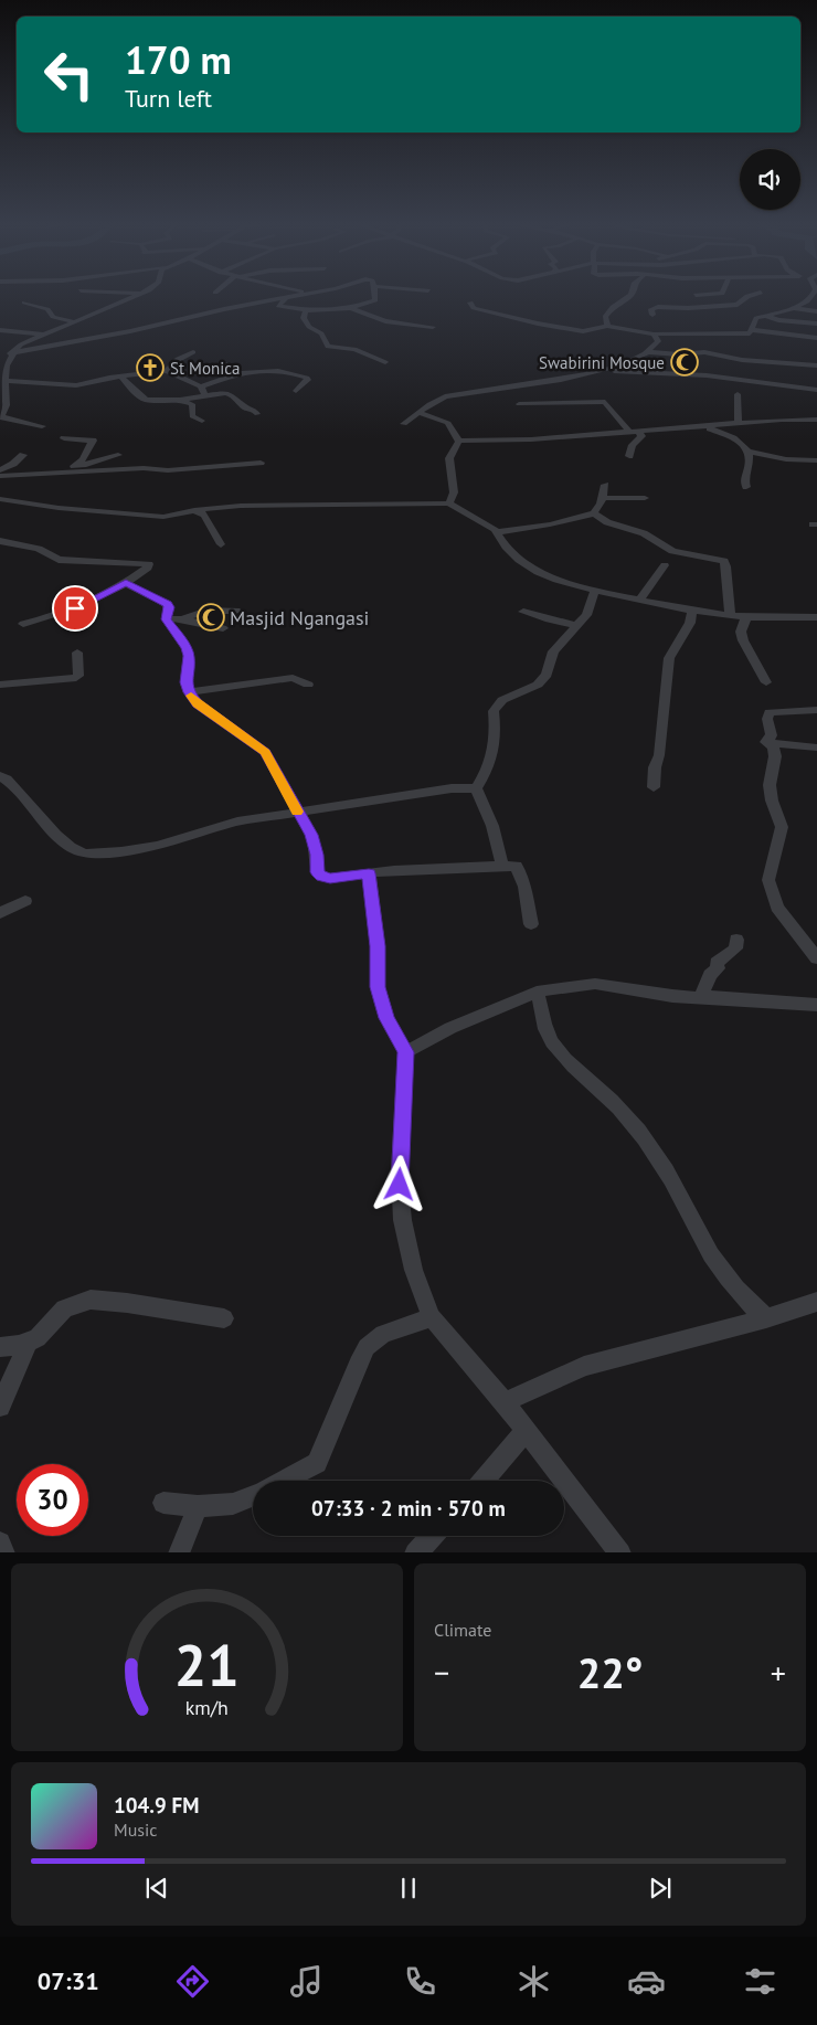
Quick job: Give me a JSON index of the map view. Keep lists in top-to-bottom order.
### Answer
{
  "places": {
    "mosque": ["Swabirini Mosque", "Masjid Ngangasi"],
    "church": ["St Monica"]
  },
  "page": {
    "turn": ["170 m", "Turn left"],
    "limit": "30",
    "trip": "07:33 · 2 min · 570 m",
    "tile": "Climate",
    "heat": ["−", "22°", "+"],
    "song": ["104.9 FM", "Music"],
    "tabs": "07:31",
    "gauge": ["21", "km/h"]
  }
}
